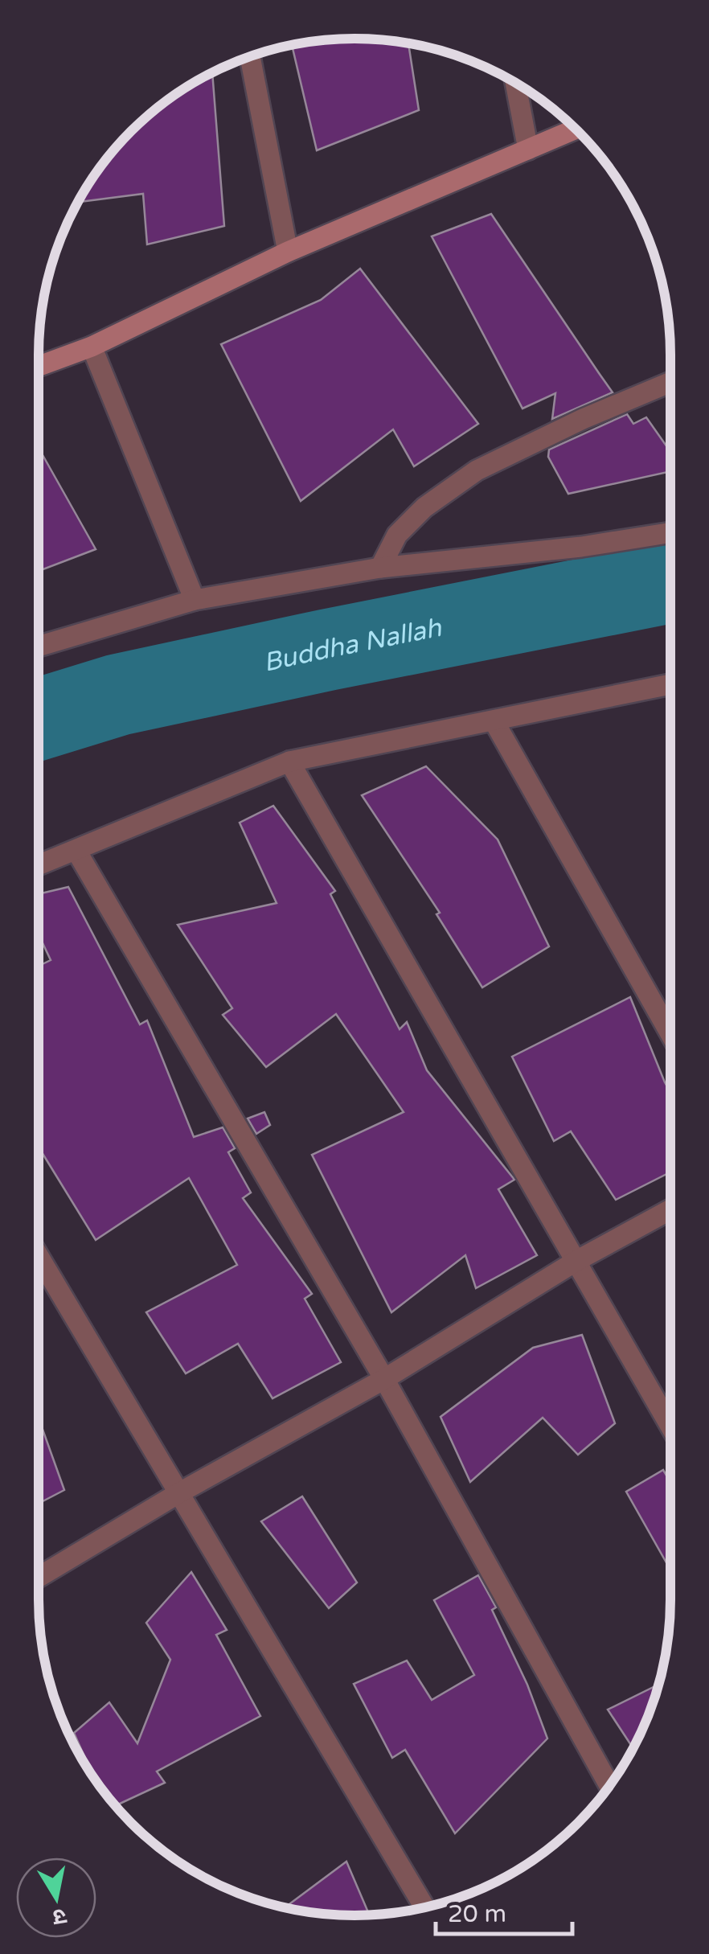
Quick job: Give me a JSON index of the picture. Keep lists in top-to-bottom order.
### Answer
{
  "water": ["Buddha Nallah"],
  "scale_bar": "20 m",
  "north": "bottom"
}
